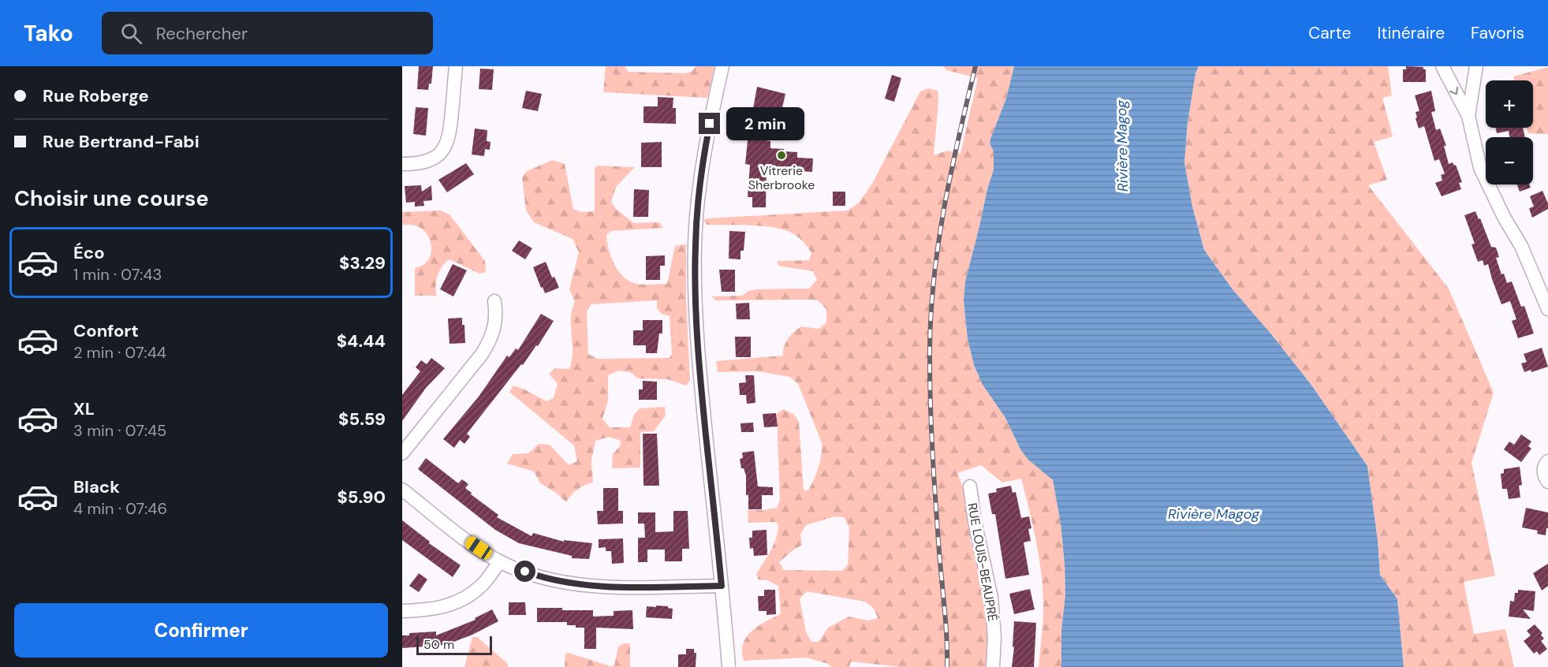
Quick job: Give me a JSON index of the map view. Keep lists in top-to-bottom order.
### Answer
{
  "streets": {
    "street": ["RUE LOUIS-BEAUPRÉ"]
  },
  "water": ["Rivière Magog"],
  "places": ["Vitrerie Sherbrooke"],
  "scale_bar": "50 m",
  "page": {
    "header": "Tako",
    "search": "Rechercher",
    "nav": ["Carte", "Itinéraire", "Favoris"],
    "banner": ["Rue Roberge", "Rue Bertrand-Fabi"],
    "map_buttons": ["+", "−"],
    "bubble": "2 min",
    "heading": "Choisir une course",
    "list": [
      {
        "name": "Éco",
        "note": "1 min · 07:43",
        "value": "$3.29"
      },
      {
        "name": "Confort",
        "note": "2 min · 07:44",
        "value": "$4.44"
      },
      {
        "name": "XL",
        "note": "3 min · 07:45",
        "value": "$5.59"
      },
      {
        "name": "Black",
        "note": "4 min · 07:46",
        "value": "$5.90"
      }
    ],
    "buttons": "Confirmer",
    "scale": "50 m"
  }
}
